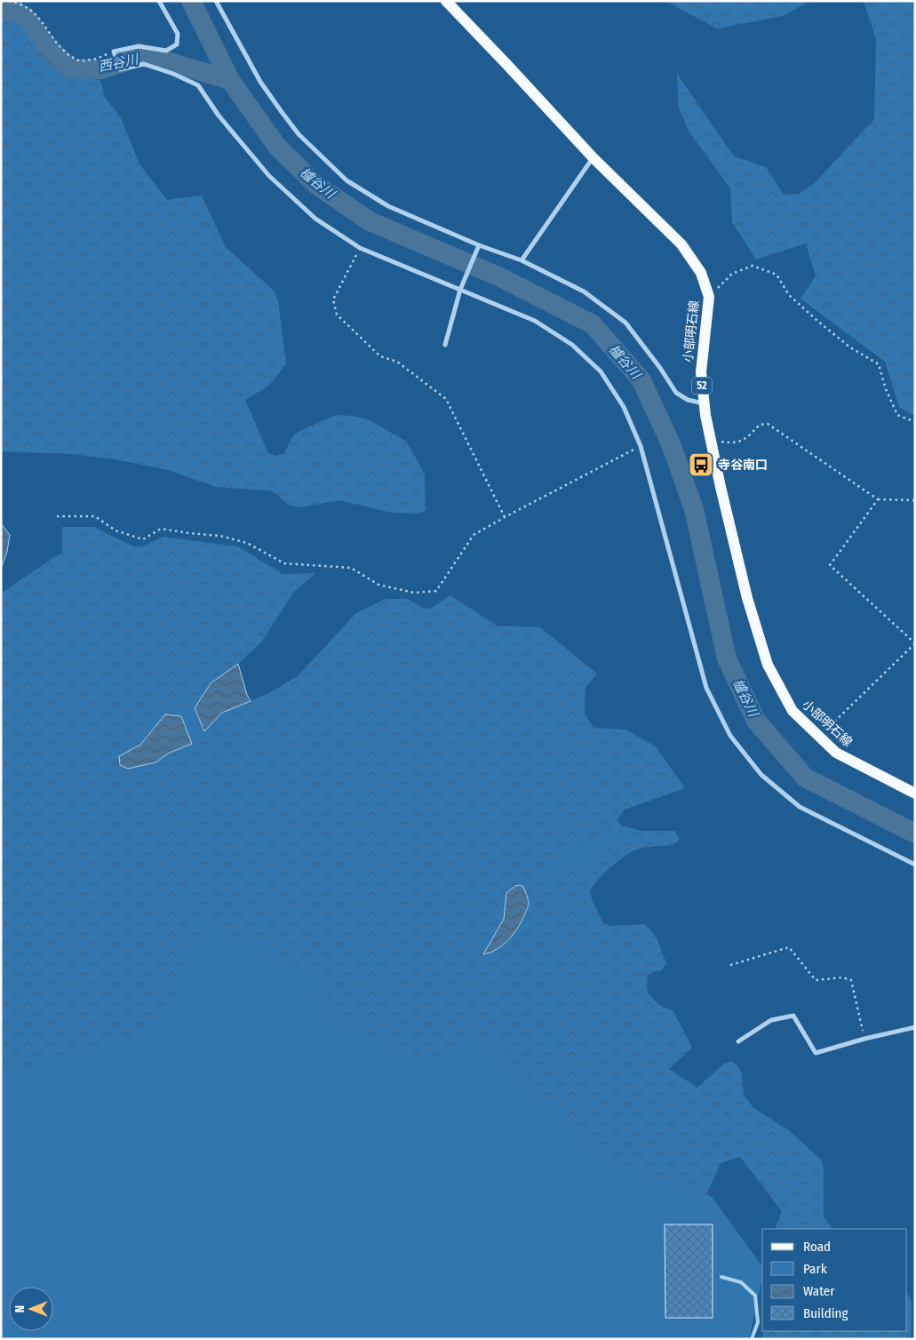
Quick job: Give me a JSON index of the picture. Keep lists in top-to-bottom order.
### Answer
{
  "streets": {
    "main road": ["小部明石線", "52"]
  },
  "water": ["西谷川", "櫨谷川"],
  "places": {
    "bus stop": ["寺谷南口"]
  },
  "legend": [
    "Road",
    "Park",
    "Water",
    "Building"
  ],
  "north": "left"
}
